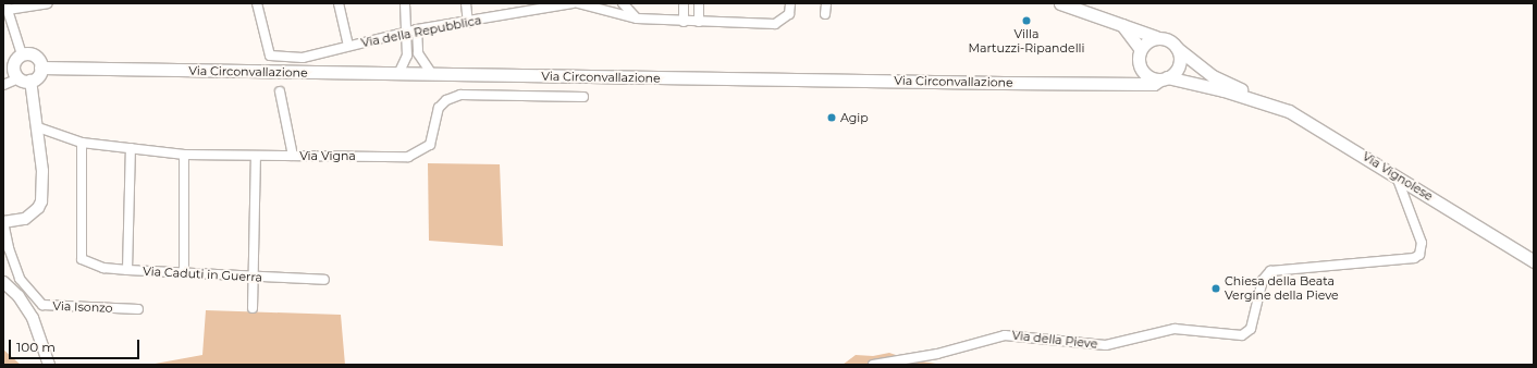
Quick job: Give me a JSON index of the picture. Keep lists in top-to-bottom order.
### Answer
{
  "streets": {
    "main road": ["Via Circonvallazione", "Via Vignolese"],
    "street": [
      "Via della Repubblica",
      "Via Vigna",
      "Via Caduti in Guerra",
      "Via Isonzo",
      "Via della Pieve"
    ]
  },
  "crossings": [
    ["Via Circonvallazione", "Via Vignolese"],
    ["Via Vigna", "Via Caduti in Guerra"],
    ["Via Vignolese", "Via della Pieve"]
  ],
  "places": ["Villa Martuzzi-Ripandelli", "Agip", "Chiesa della Beata Vergine della Pieve"],
  "scale_bar": "100 m"
}
